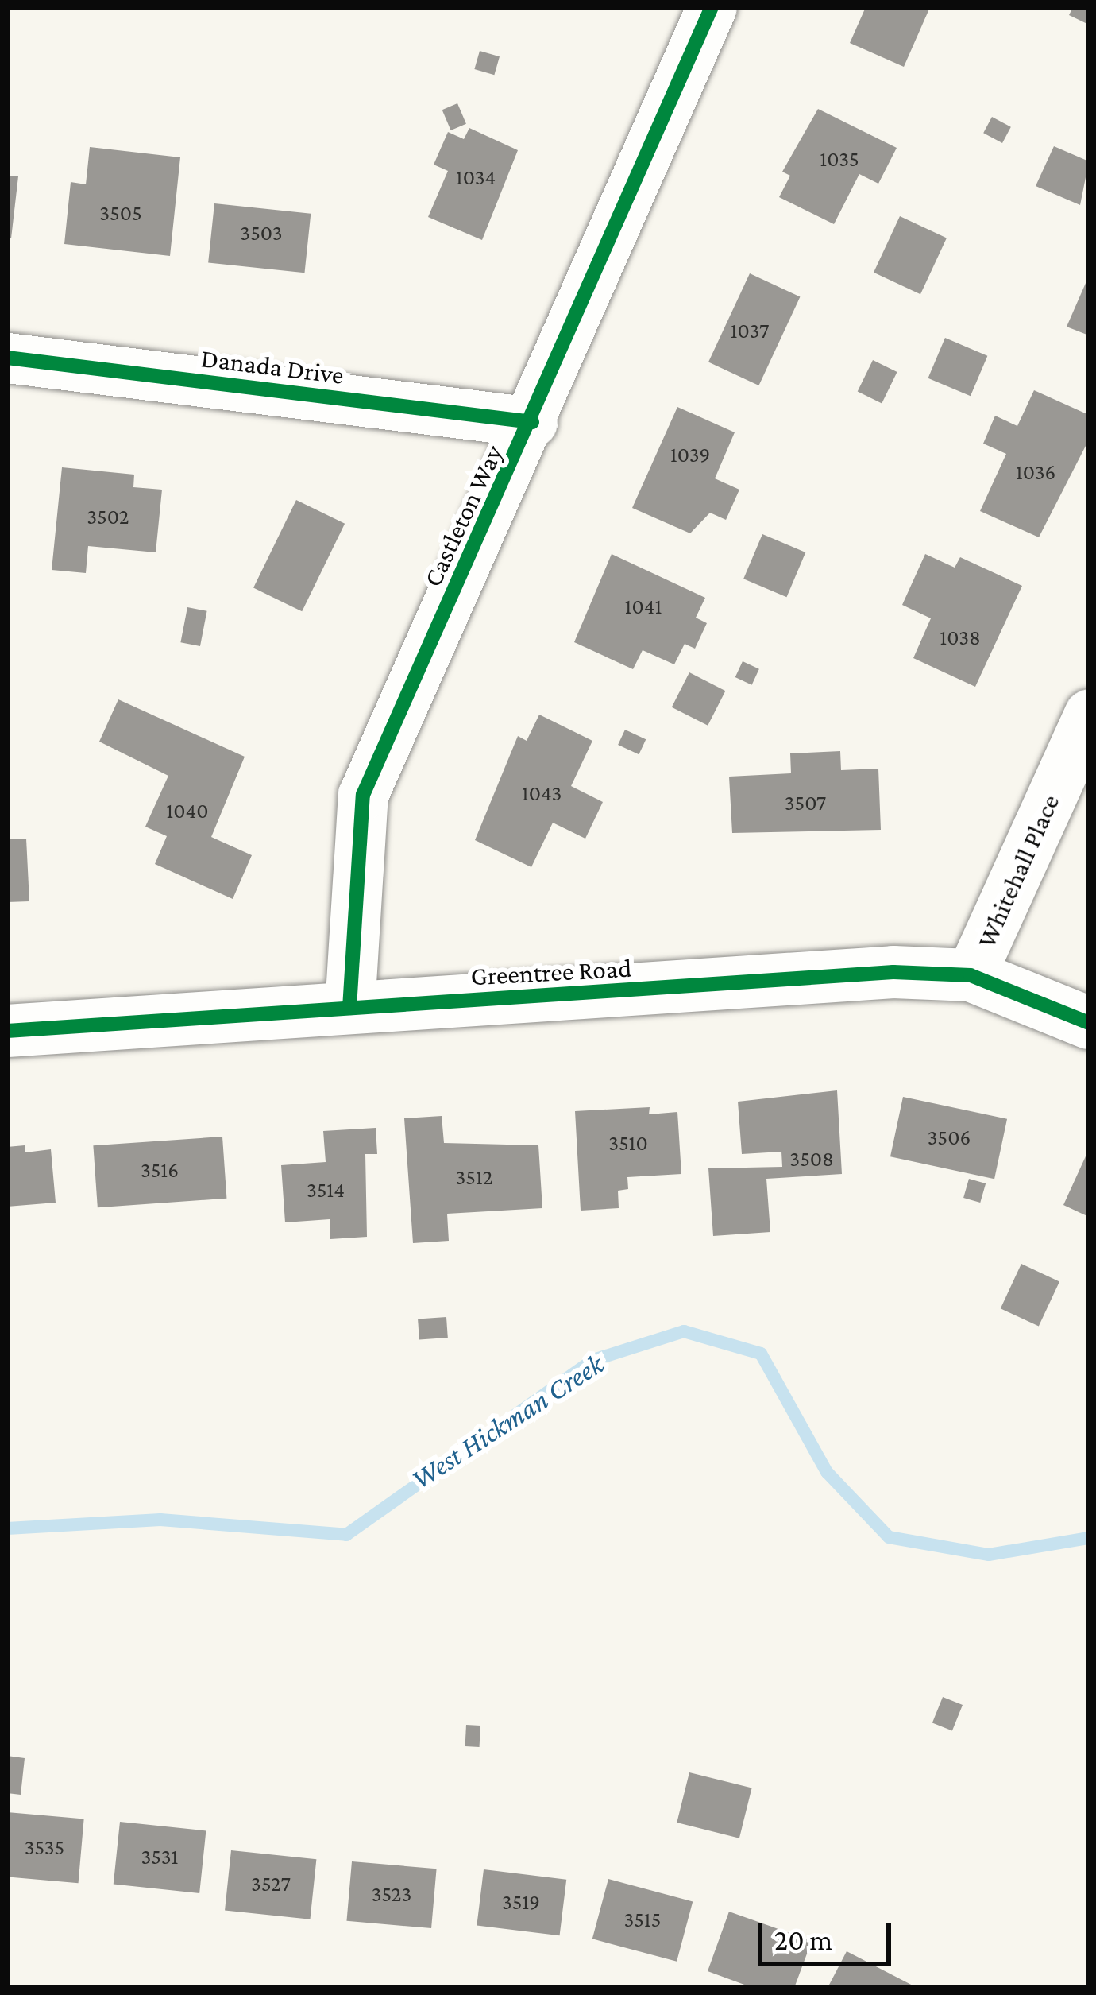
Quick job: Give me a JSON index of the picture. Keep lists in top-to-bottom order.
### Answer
{
  "streets": {
    "street": [
      "Danada Drive",
      "Castleton Way",
      "Whitehall Place",
      "Greentree Road"
    ]
  },
  "crossings": [
    ["Danada Drive", "Castleton Way"],
    ["Castleton Way", "Greentree Road"],
    ["Whitehall Place", "Greentree Road"]
  ],
  "water": ["West Hickman Creek"],
  "house_numbers": [
    "1035",
    "1034",
    "3505",
    "3503",
    "1037",
    "1039",
    "1036",
    "3502",
    "1041",
    "1038",
    "1043",
    "3507",
    "1040",
    "3506",
    "3510",
    "3508",
    "3516",
    "3512",
    "3514",
    "3535",
    "3531",
    "3527",
    "3523",
    "3519",
    "3515"
  ],
  "scale_bar": "20 m"
}
